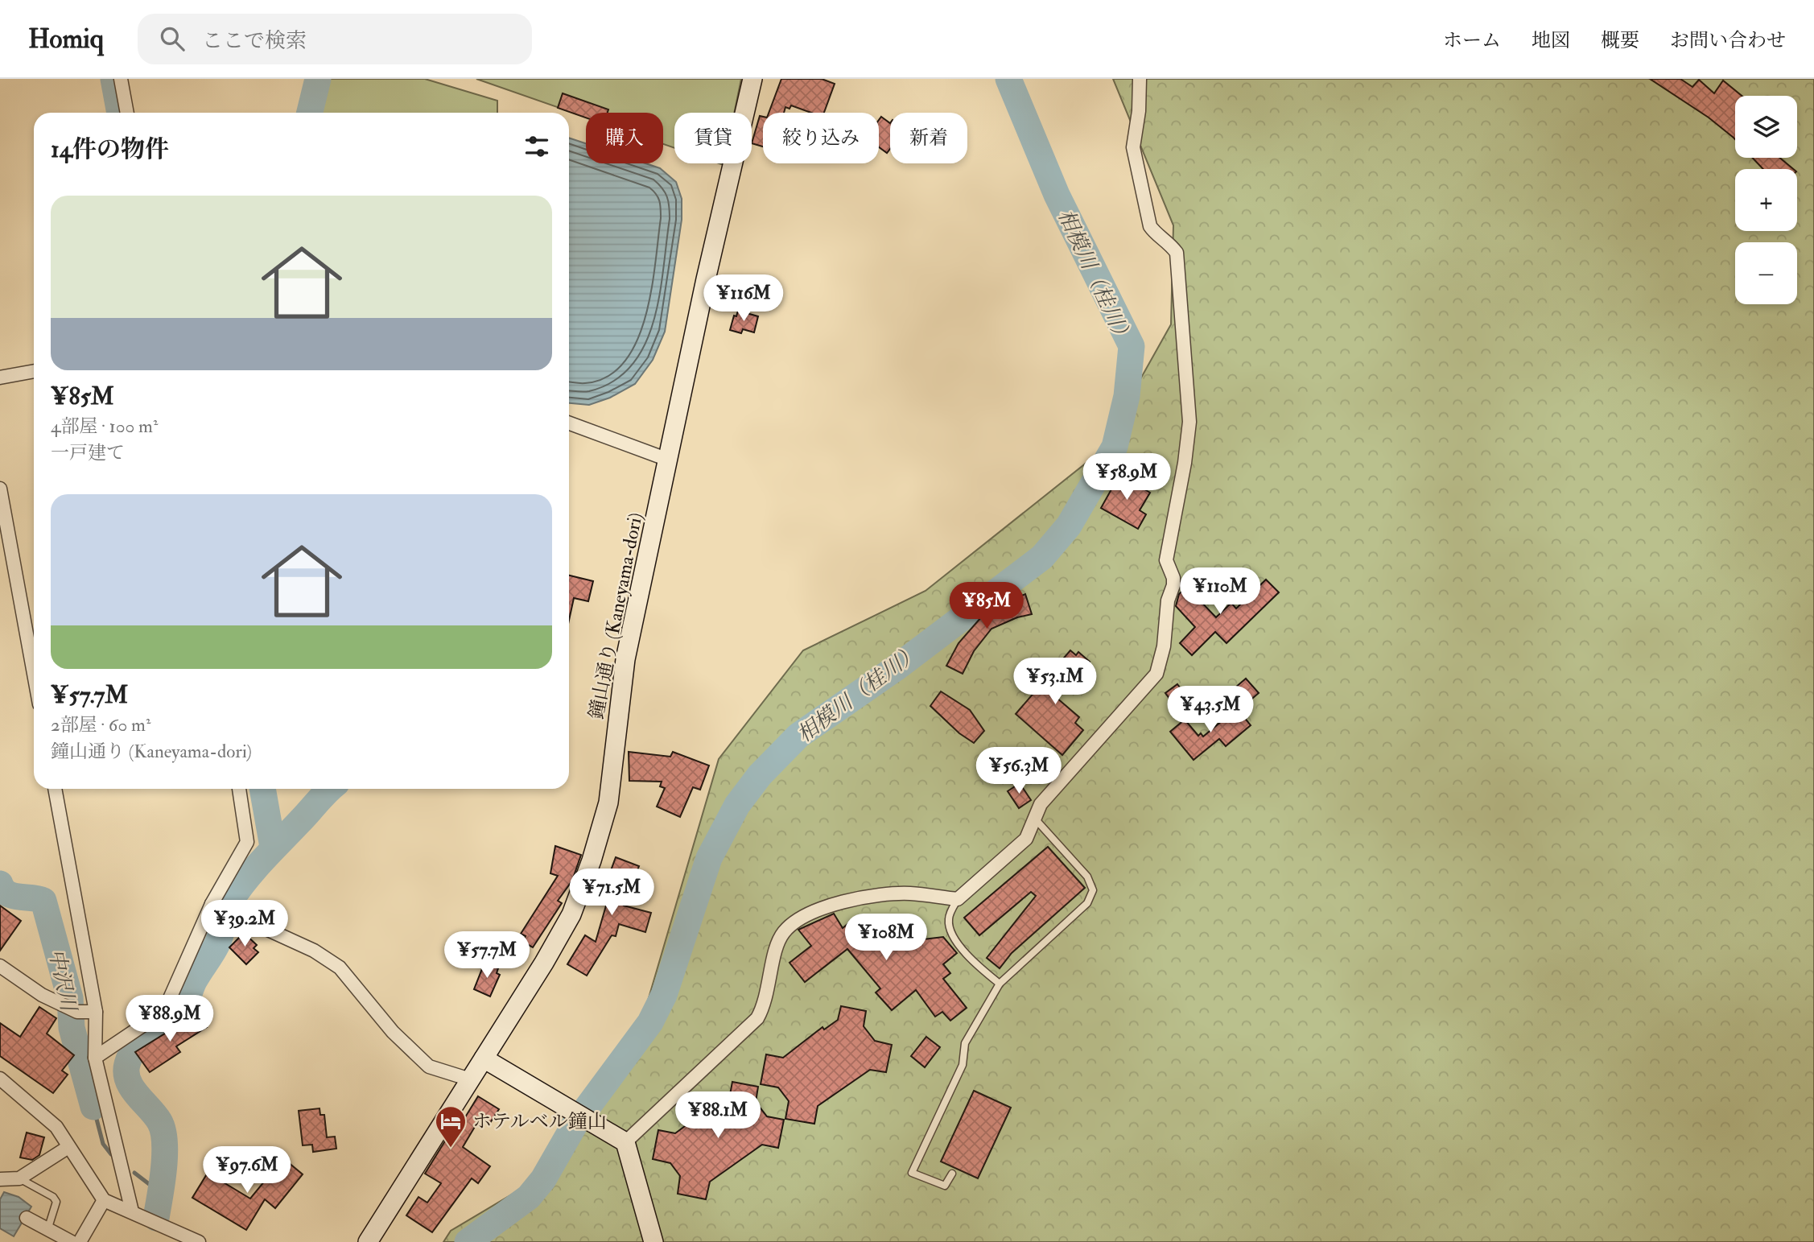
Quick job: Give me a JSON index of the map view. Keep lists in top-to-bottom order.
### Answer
{
  "streets": {
    "street": ["鐘山通り (Kaneyama-dori)"]
  },
  "water": ["相模川（桂川）", "中沢川"],
  "places": {
    "hotel": ["ホテルベル鐘山"]
  },
  "page": {
    "header": "Homiq",
    "search": "ここで検索",
    "nav": [
      "ホーム",
      "地図",
      "概要",
      "お問い合わせ"
    ],
    "map_buttons": ["+", "−"],
    "chip": [
      "購入",
      "賃貸",
      "絞り込み",
      "新着"
    ],
    "heading": "14件の物件",
    "list": [
      {
        "name": "¥85M",
        "note": "4部屋 · 100 m² · 一戸建て"
      },
      {
        "name": "¥57.7M",
        "note": "2部屋 · 60 m² · 鐘山通り (Kaneyama-dori)"
      }
    ],
    "price": [
      "¥116M",
      "¥58.9M",
      "¥110M",
      "¥85M",
      "¥53.1M",
      "¥43.5M",
      "¥56.3M",
      "¥71.5M",
      "¥39.2M",
      "¥108M",
      "¥57.7M",
      "¥88.9M",
      "¥88.1M",
      "¥97.6M"
    ]
  }
}
